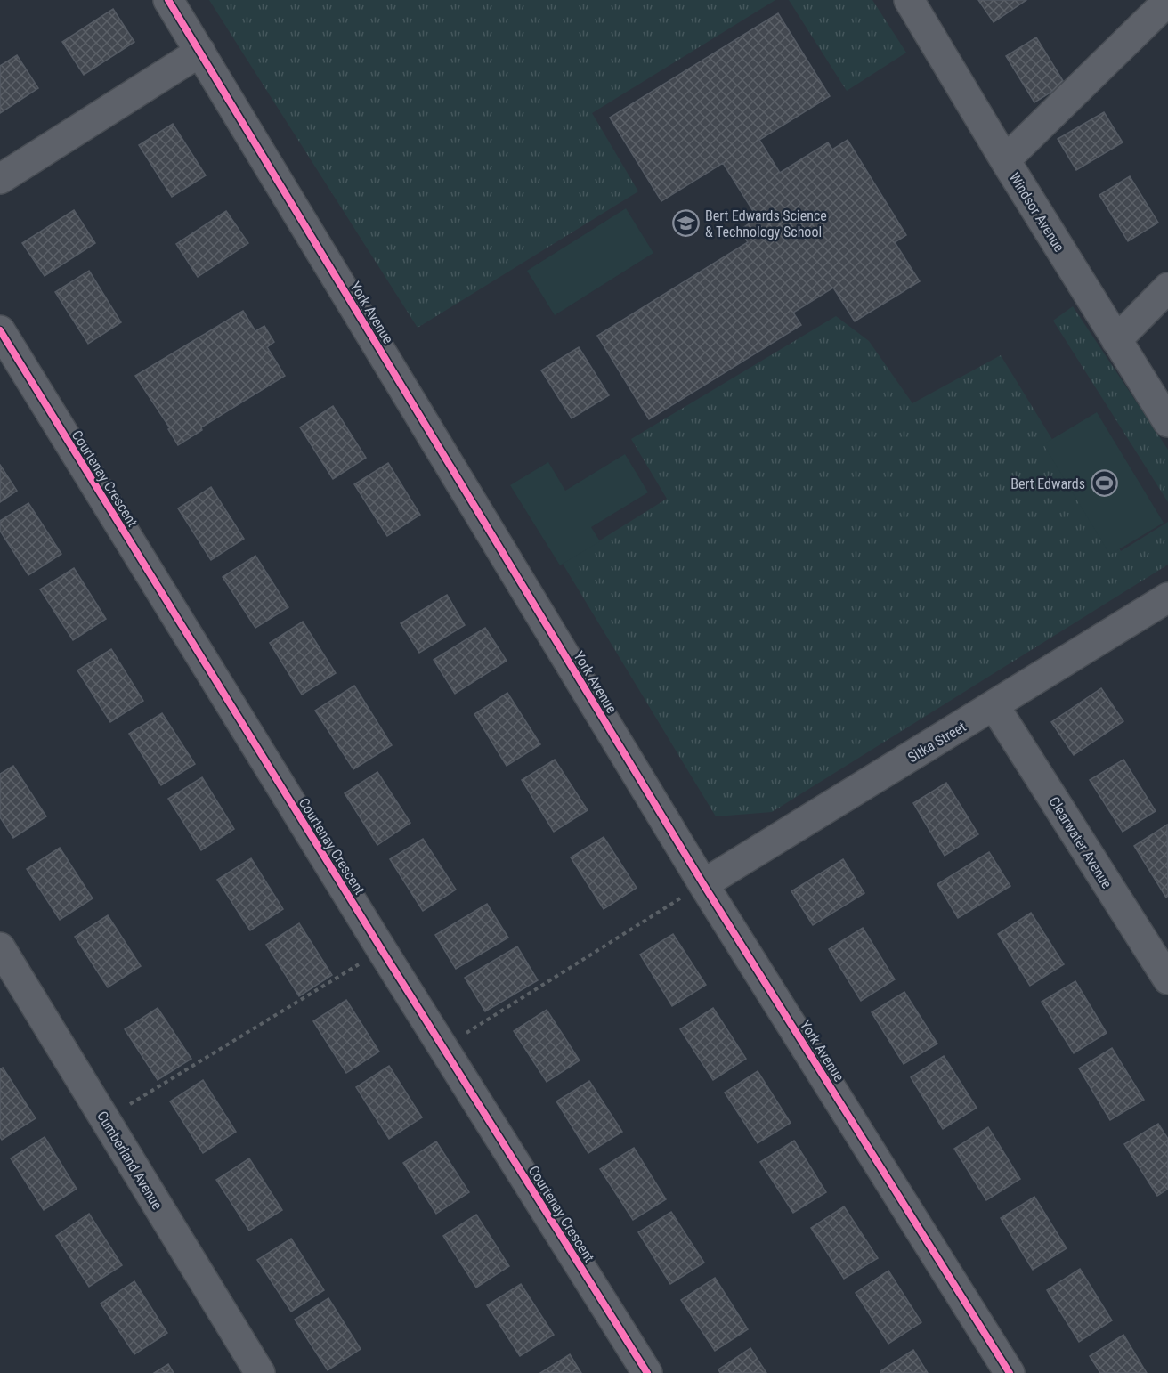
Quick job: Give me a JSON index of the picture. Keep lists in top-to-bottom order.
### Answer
{
  "streets": {
    "street": [
      "Windsor Avenue",
      "York Avenue",
      "Courtenay Crescent",
      "Sitka Street",
      "Clearwater Avenue",
      "Cumberland Avenue"
    ]
  },
  "crossings": [
    ["York Avenue", "Sitka Street"],
    ["Sitka Street", "Clearwater Avenue"]
  ],
  "places": {
    "school or university": ["Bert Edwards Science & Technology School"],
    "sports": ["Bert Edwards"]
  }
}
